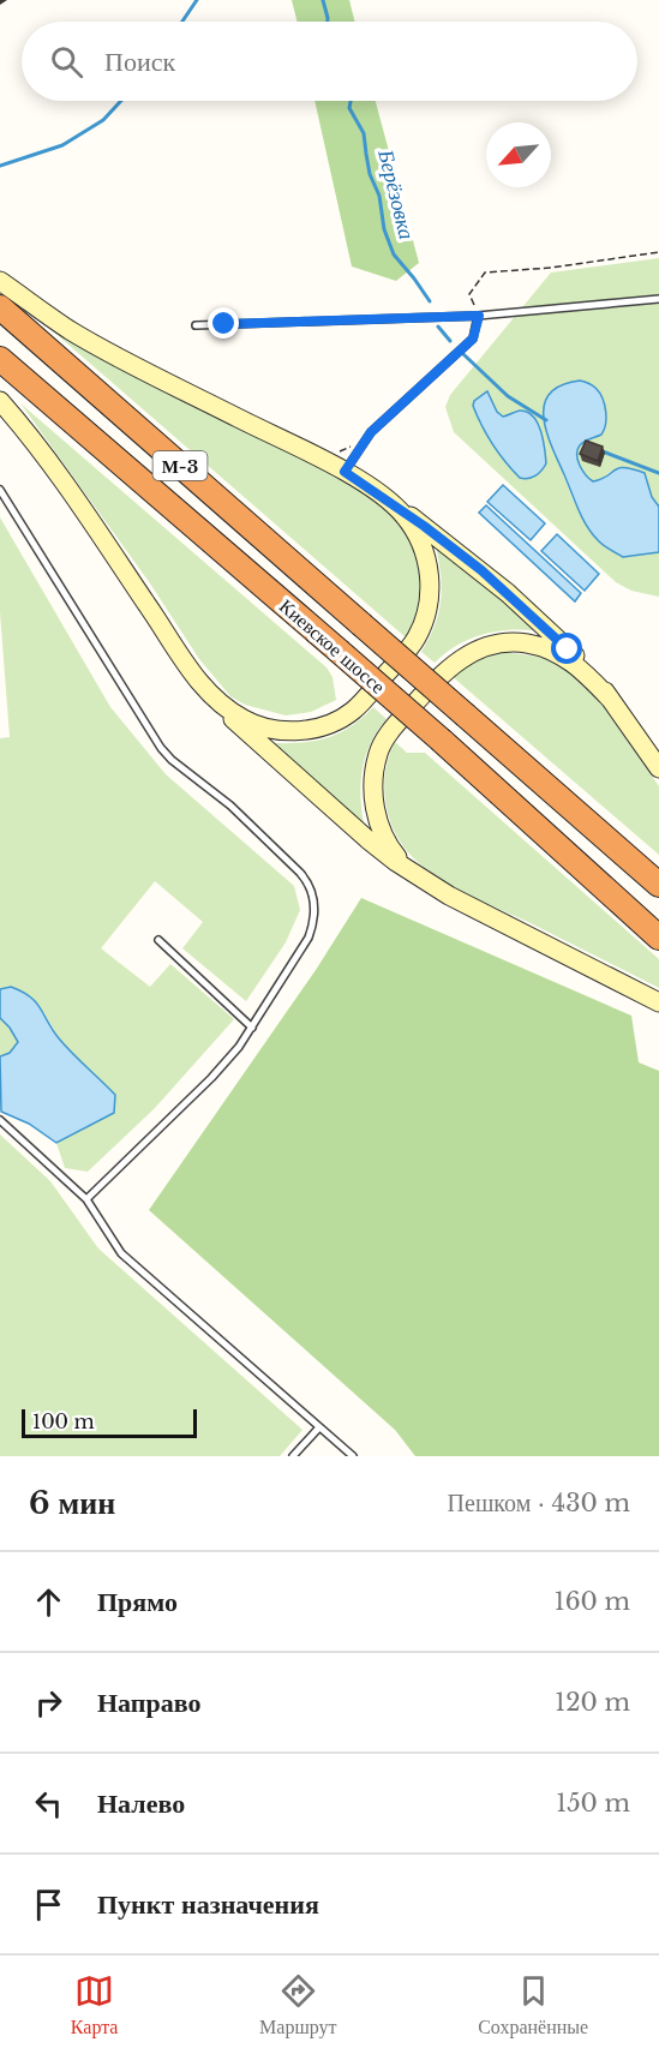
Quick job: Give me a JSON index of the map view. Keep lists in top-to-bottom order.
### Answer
{
  "streets": {
    "highway": ["М-3", "Киевское шоссе"]
  },
  "water": ["Берёзовка"],
  "scale_bar": "100 m",
  "north": "bottom left",
  "page": {
    "search": "Поиск",
    "scale": "100 m",
    "heading": ["6 мин", "Пешком · 430 m"],
    "list": [
      ["Прямо", "160 m"],
      ["Направо", "120 m"],
      ["Налево", "150 m"],
      "Пункт назначения"
    ],
    "nav": ["Карта", "Маршрут", "Сохранённые"]
  }
}
